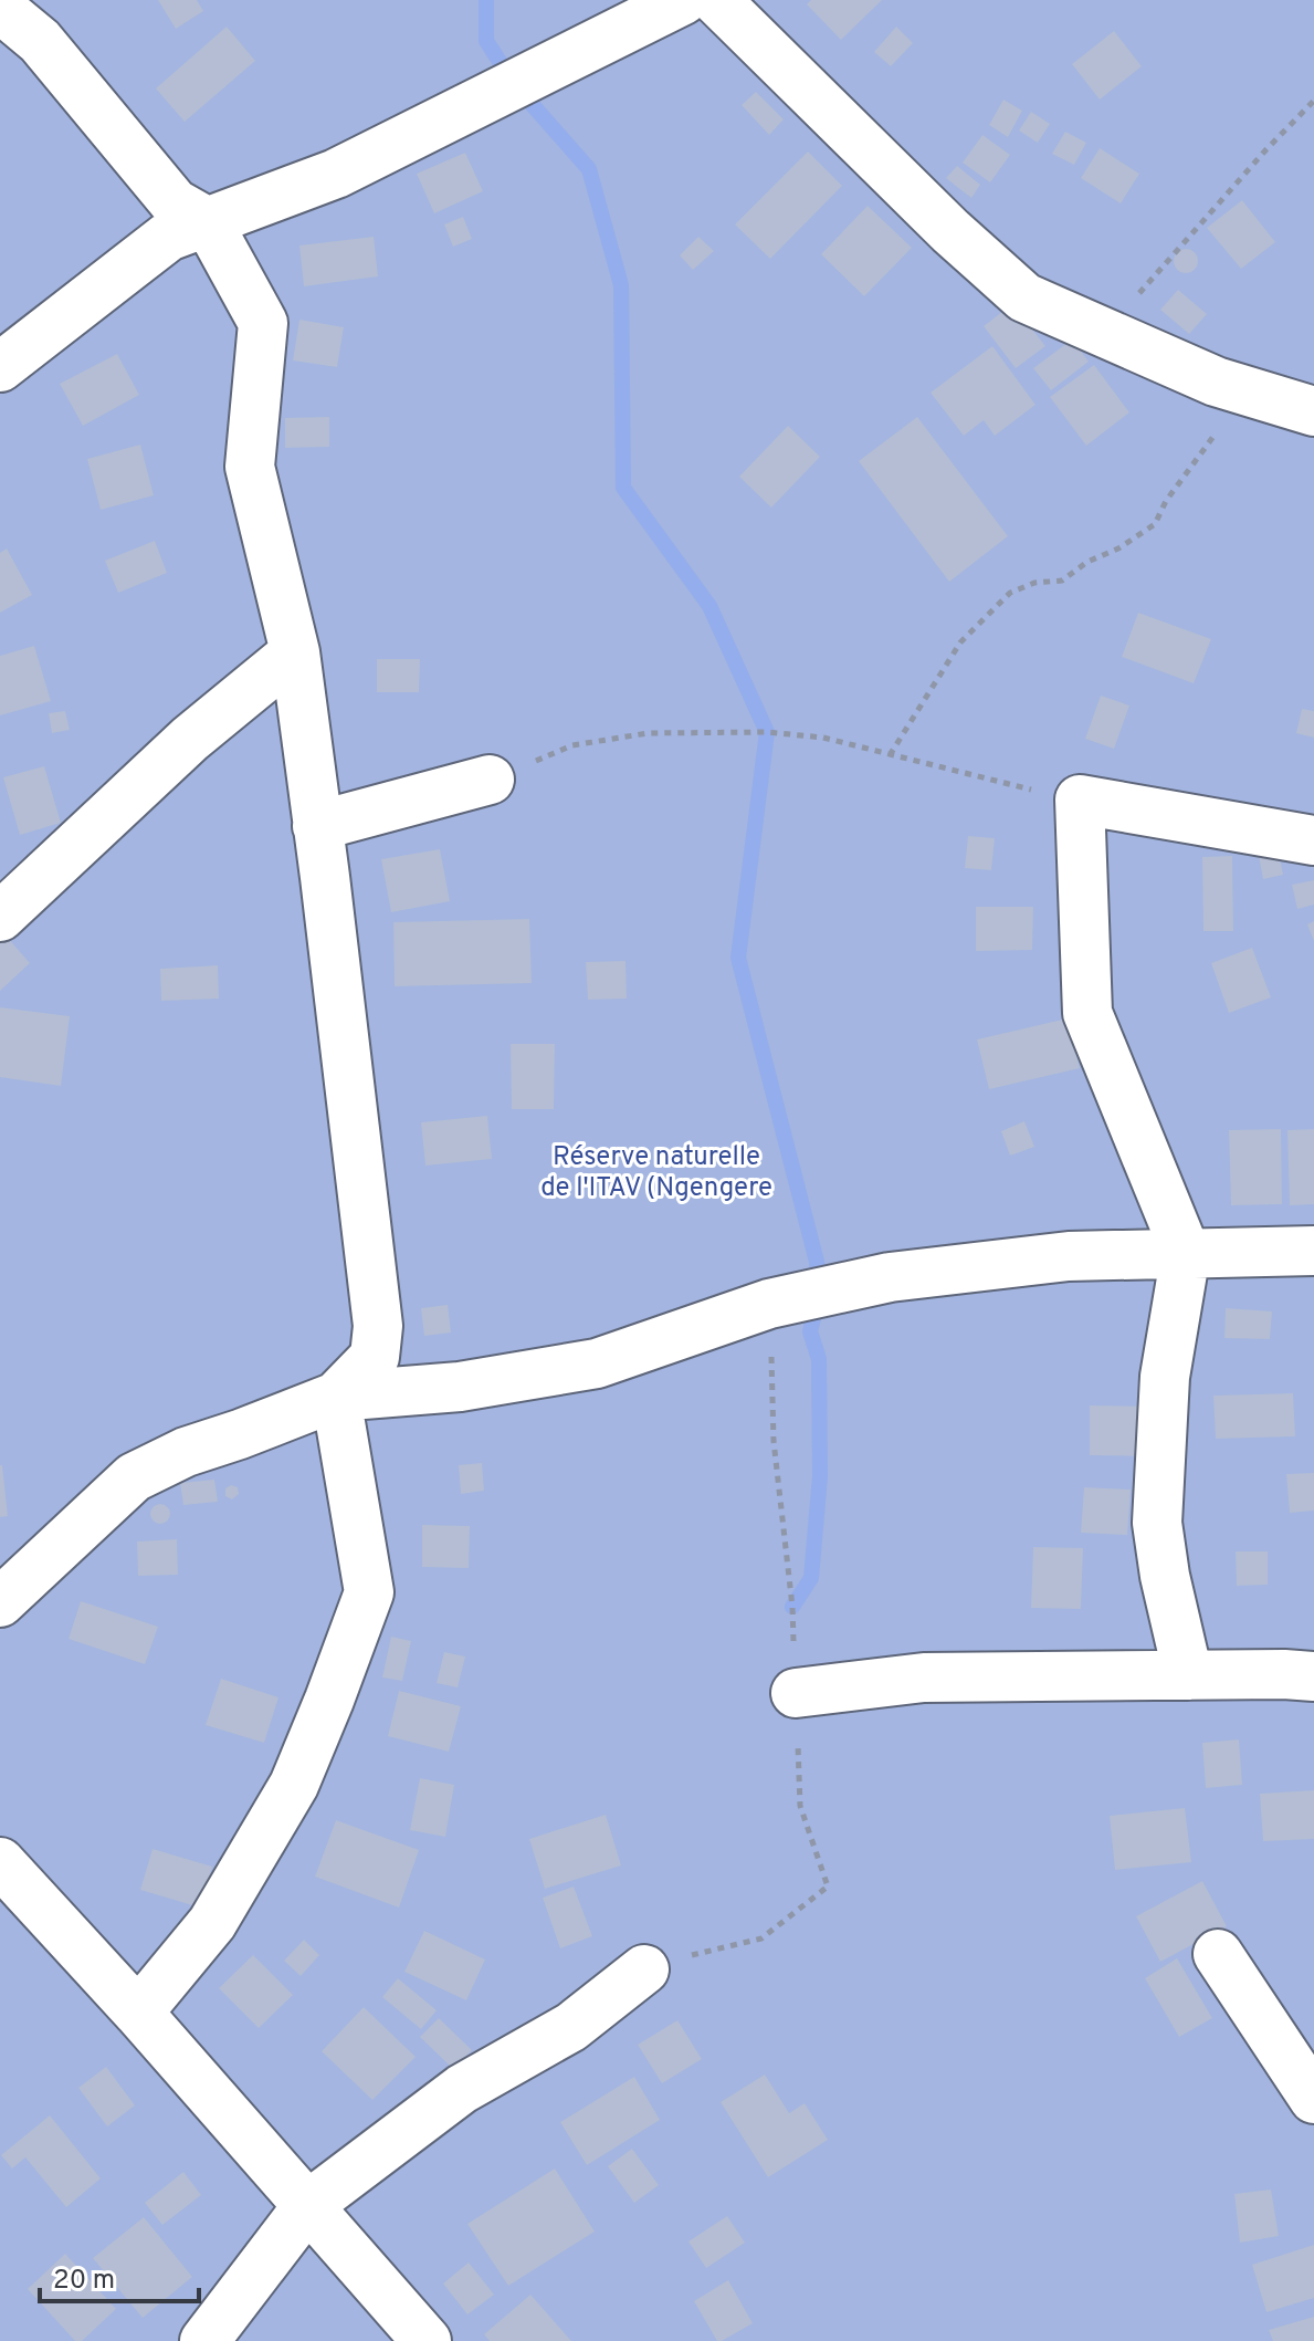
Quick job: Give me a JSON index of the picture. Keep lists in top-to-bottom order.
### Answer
{
  "parks": ["Réserve naturelle de l'ITAV (Ngengere"],
  "scale_bar": "20 m"
}
